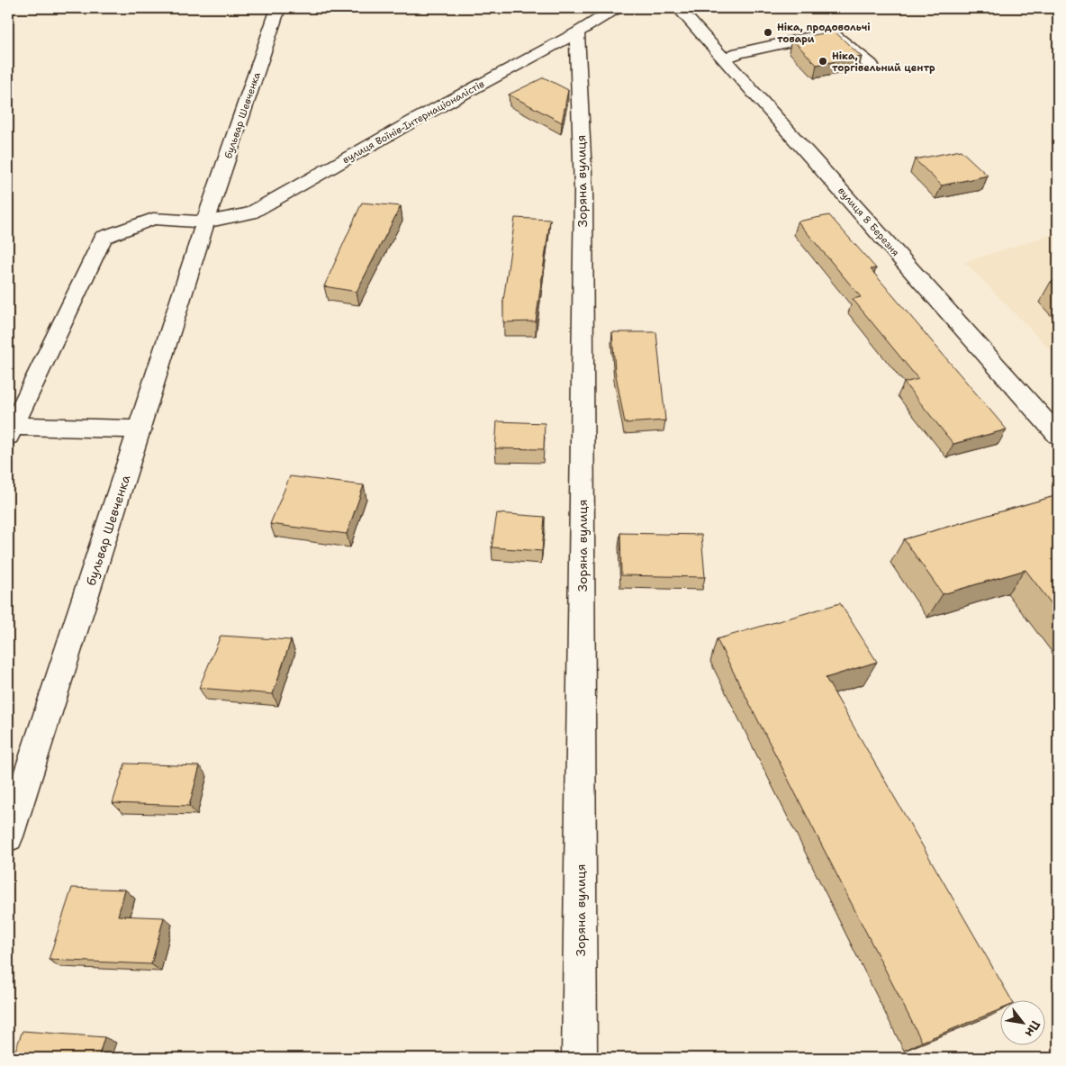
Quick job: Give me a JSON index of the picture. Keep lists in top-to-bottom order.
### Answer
{
  "streets": {
    "street": [
      "бульвар Шевченка",
      "вулиця Воїнів-Інтернаціоналістів",
      "Зоряна вулиця",
      "вулиця 8 Березня"
    ]
  },
  "crossings": [
    ["бульвар Шевченка", "вулиця Воїнів-Інтернаціоналістів"],
    ["вулиця Воїнів-Інтернаціоналістів", "Зоряна вулиця"]
  ],
  "places": ["Ніка, продовольчі товари", "Ніка, торгівельний центр"],
  "north": "bottom right"
}
